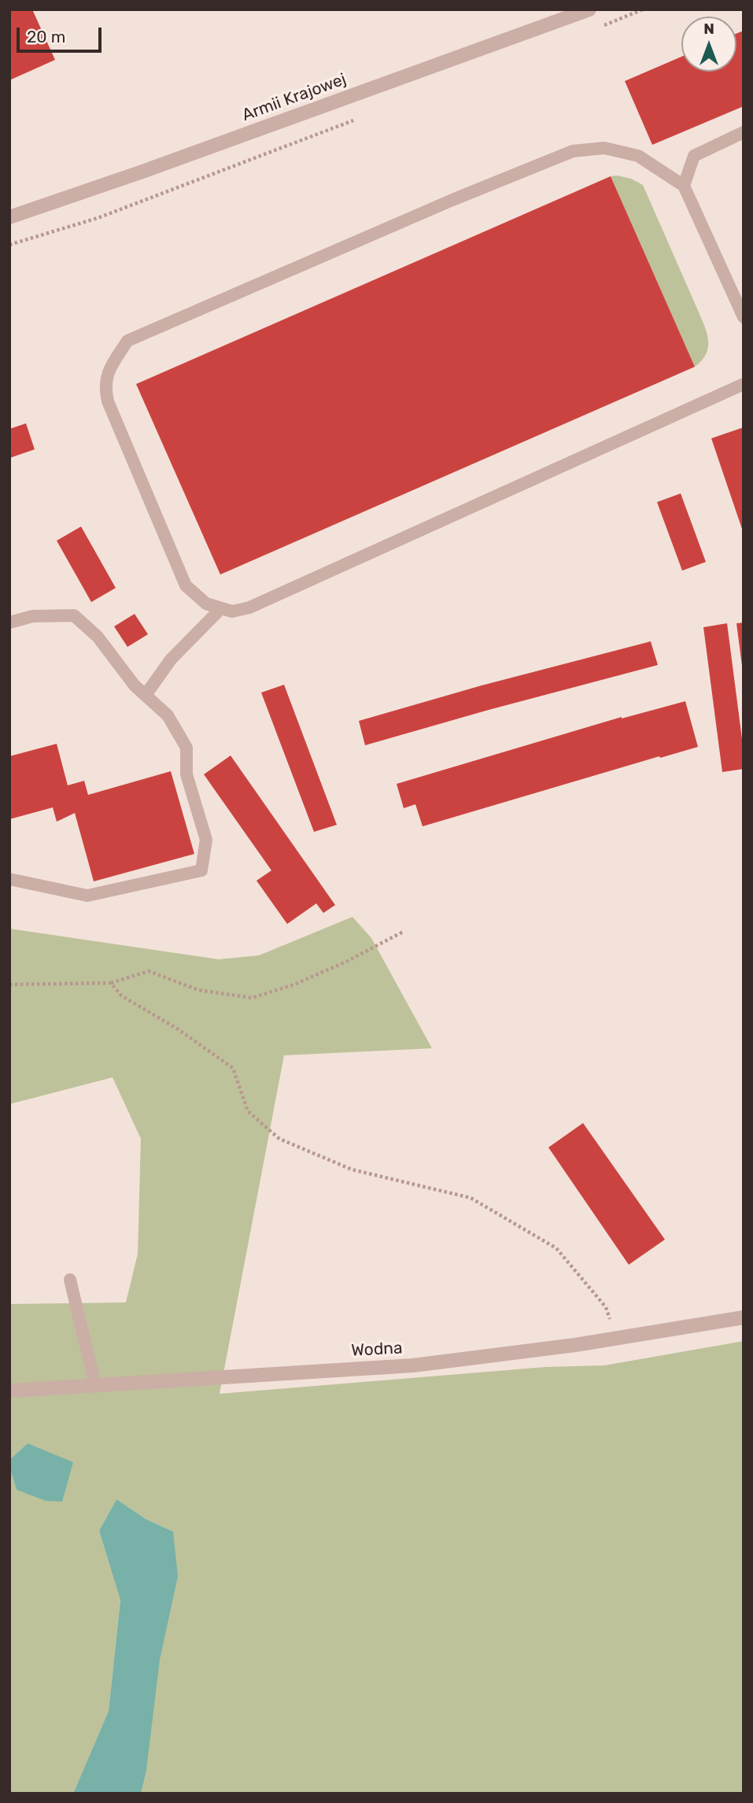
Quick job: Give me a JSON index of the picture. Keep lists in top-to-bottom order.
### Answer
{
  "streets": {
    "street": ["Armii Krajowej", "Wodna"]
  },
  "scale_bar": "20 m",
  "north": "top"
}
